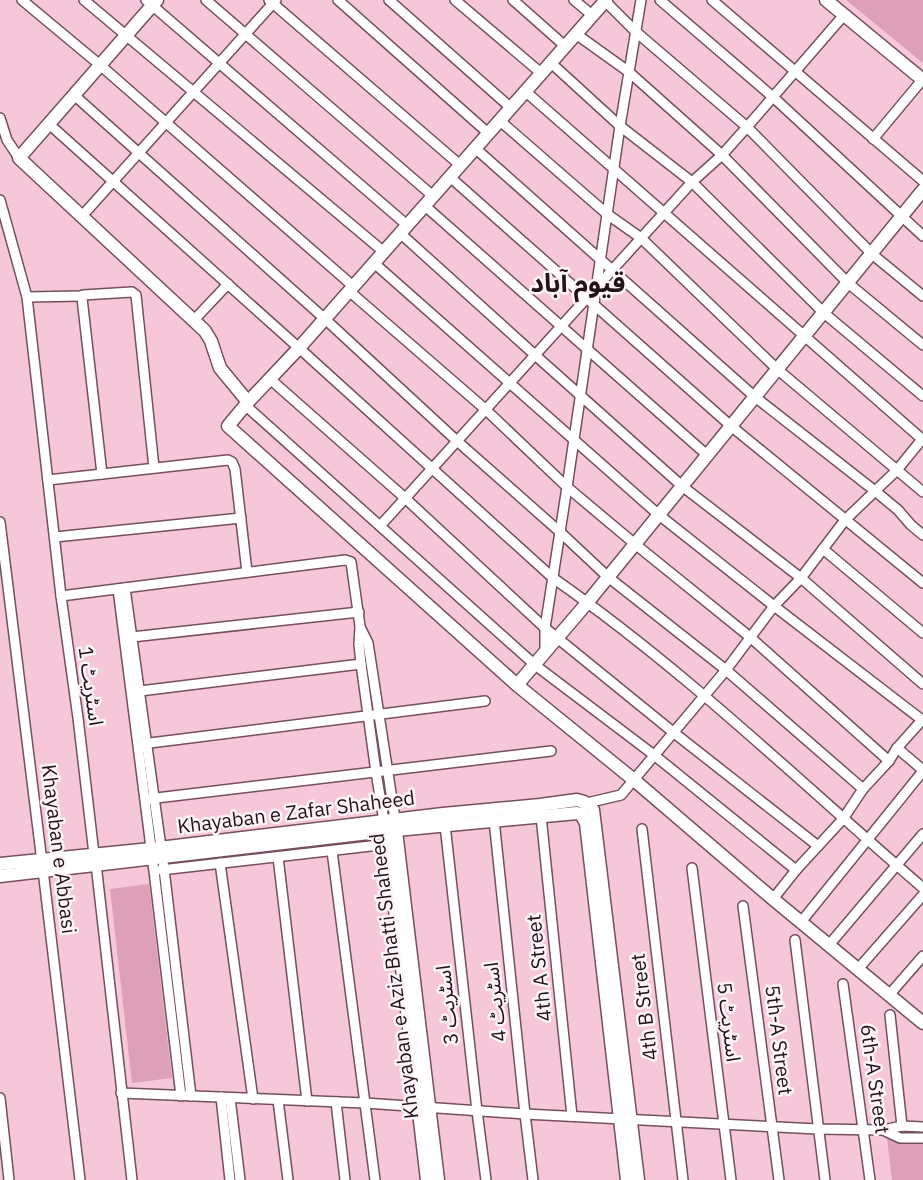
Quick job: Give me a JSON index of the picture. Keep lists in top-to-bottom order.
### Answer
{
  "streets": {
    "street": [
      "اسٹریٹ 1",
      "Khayaban e Zafar Shaheed",
      "Khayaban e Abbasi",
      "4th A Street",
      "Khayaban e Aziz Bhatti Shaheed",
      "اسٹریٹ 4",
      "اسٹریٹ 3",
      "4th B Street",
      "اسٹریٹ 5",
      "5th-A Street",
      "6th-A Street"
    ]
  },
  "crossings": [
    ["Khayaban e Zafar Shaheed", "Khayaban e Aziz Bhatti Shaheed"]
  ],
  "districts": ["قیوم آباد"]
}
